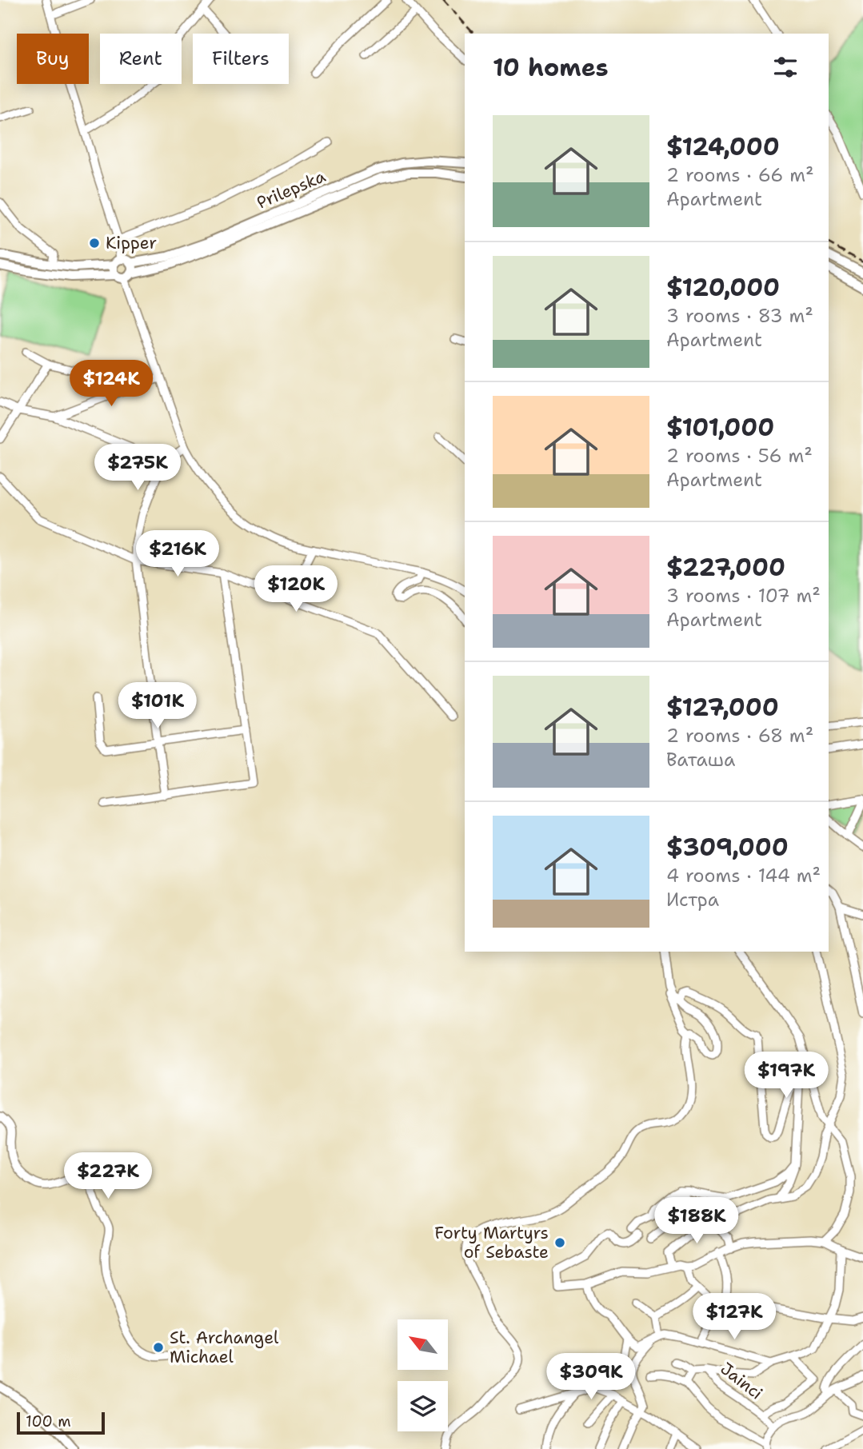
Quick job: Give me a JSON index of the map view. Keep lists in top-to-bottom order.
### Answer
{
  "streets": {
    "main road": ["Prilepska"],
    "street": ["Jainci"]
  },
  "places": ["Kipper", "Forty Martyrs of Sebaste", "St. Archangel Michael"],
  "scale_bar": "100 m",
  "north": "top left",
  "page": {
    "chip": ["Buy", "Rent", "Filters"],
    "heading": "10 homes",
    "list": [
      {
        "name": "$124,000",
        "note": "2 rooms · 66 m² · Apartment"
      },
      {
        "name": "$120,000",
        "note": "3 rooms · 83 m² · Apartment"
      },
      {
        "name": "$101,000",
        "note": "2 rooms · 56 m² · Apartment"
      },
      {
        "name": "$227,000",
        "note": "3 rooms · 107 m² · Apartment"
      },
      {
        "name": "$127,000",
        "note": "2 rooms · 68 m² · Ваташа"
      },
      {
        "name": "$309,000",
        "note": "4 rooms · 144 m² · Истра"
      }
    ],
    "price": [
      "$124K",
      "$275K",
      "$216K",
      "$120K",
      "$101K",
      "$197K",
      "$227K",
      "$188K",
      "$127K",
      "$309K"
    ],
    "scale": "100 m"
  }
}
